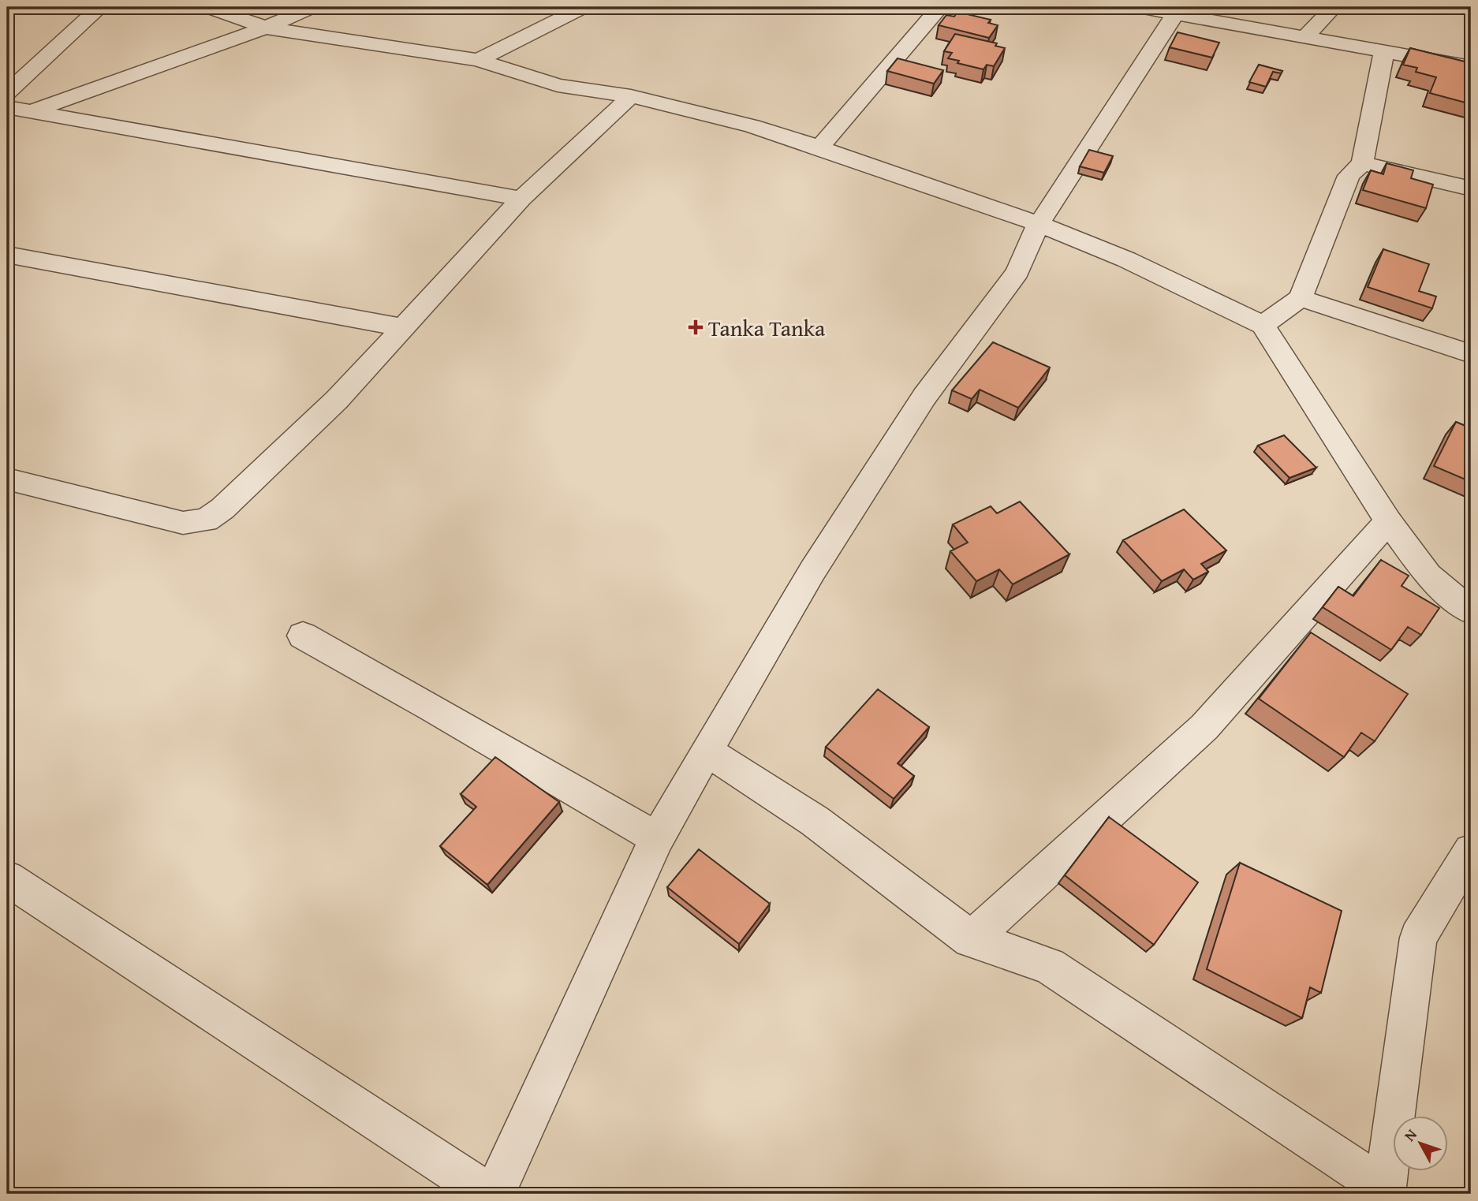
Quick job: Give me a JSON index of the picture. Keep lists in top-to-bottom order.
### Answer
{
  "places": {
    "health": ["Tanka Tanka"]
  },
  "north": "top left"
}
